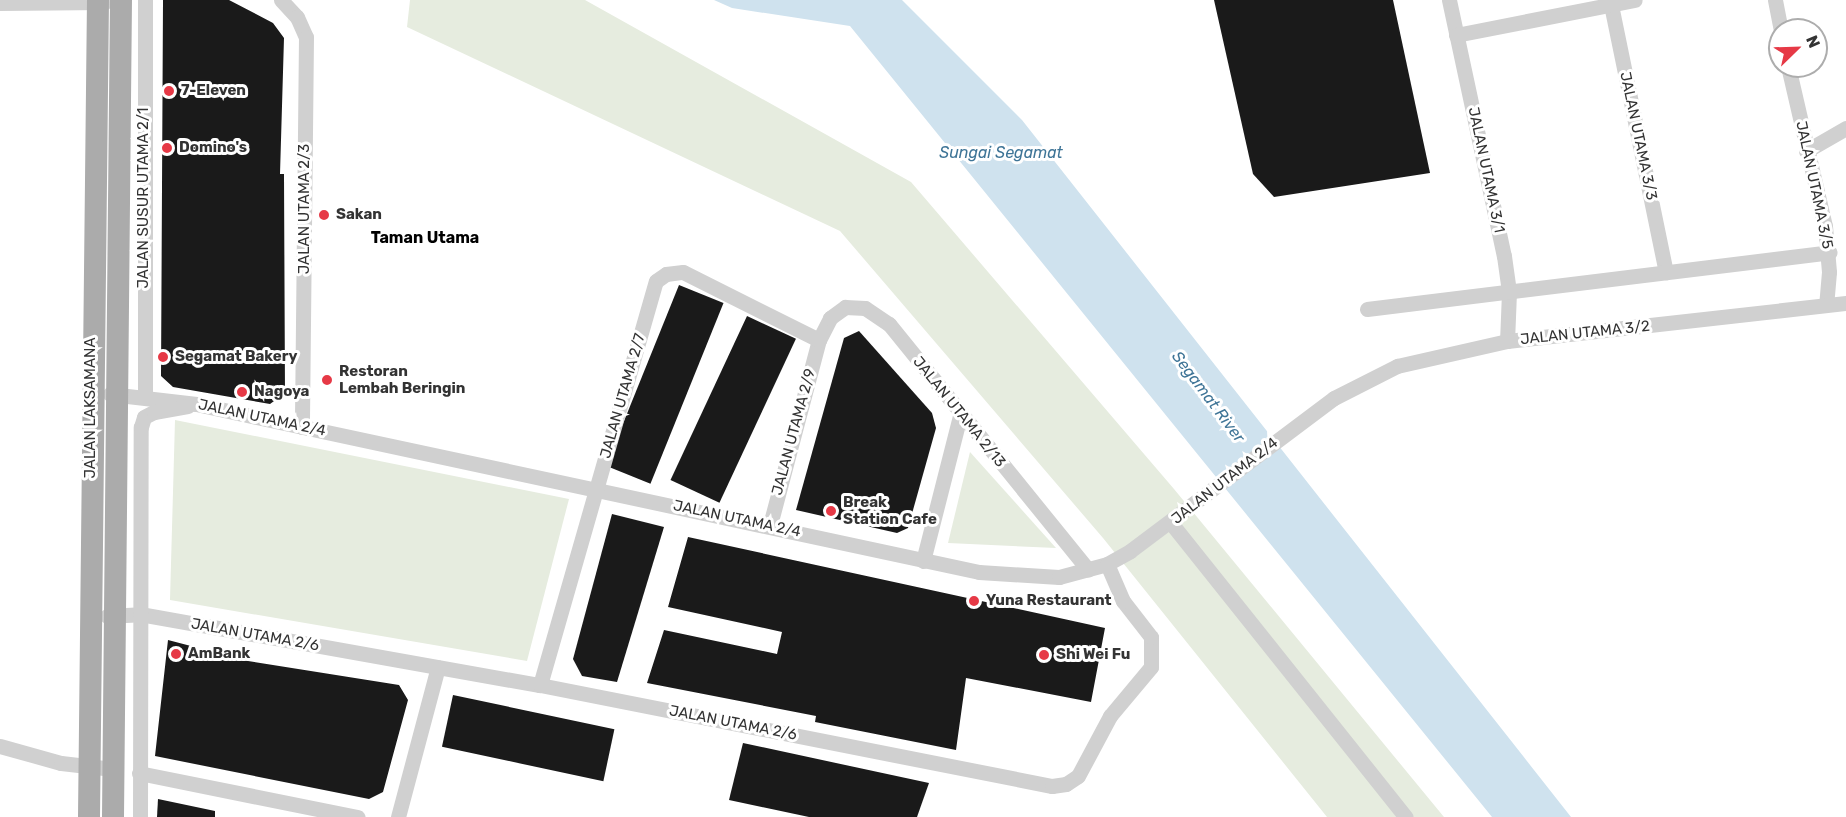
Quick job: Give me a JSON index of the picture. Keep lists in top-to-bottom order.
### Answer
{
  "streets": {
    "main road": ["JALAN LAKSAMANA"],
    "street": [
      "JALAN UTAMA 3/3",
      "JALAN UTAMA 3/1",
      "JALAN UTAMA 3/5",
      "JALAN SUSUR UTAMA 2/1",
      "JALAN UTAMA 2/3",
      "JALAN UTAMA 3/2",
      "JALAN UTAMA 2/7",
      "JALAN UTAMA 2/13",
      "JALAN UTAMA 2/4",
      "JALAN UTAMA 2/9",
      "JALAN UTAMA 2/6"
    ]
  },
  "crossings": [
    ["JALAN UTAMA 3/1", "JALAN UTAMA 3/2"],
    ["JALAN UTAMA 3/5", "JALAN UTAMA 3/2"],
    ["JALAN SUSUR UTAMA 2/1", "JALAN UTAMA 2/4"],
    ["JALAN UTAMA 2/3", "JALAN UTAMA 2/4"],
    ["JALAN UTAMA 3/2", "JALAN UTAMA 2/4"],
    ["JALAN UTAMA 2/7", "JALAN UTAMA 2/13"],
    ["JALAN UTAMA 2/7", "JALAN UTAMA 2/4"],
    ["JALAN UTAMA 2/7", "JALAN UTAMA 2/9"],
    ["JALAN UTAMA 2/7", "JALAN UTAMA 2/6"],
    ["JALAN LAKSAMANA", "JALAN UTAMA 2/4"],
    ["JALAN LAKSAMANA", "JALAN UTAMA 2/6"],
    ["JALAN UTAMA 2/13", "JALAN UTAMA 2/4"],
    ["JALAN UTAMA 2/13", "JALAN UTAMA 2/9"],
    ["JALAN UTAMA 2/4", "JALAN UTAMA 2/9"],
    ["JALAN UTAMA 2/4", "JALAN UTAMA 2/6"]
  ],
  "districts": ["Taman Utama"],
  "water": ["Sungai Segamat", "Segamat River"],
  "places": [
    "7-Eleven",
    "Domino's",
    "Sakan",
    "Segamat Bakery",
    "Restoran Lembah Beringin",
    "Nagoya",
    "Break Station Cafe",
    "Yuna Restaurant",
    "AmBank",
    "Shi Wei Fu"
  ],
  "north": "top right"
}
